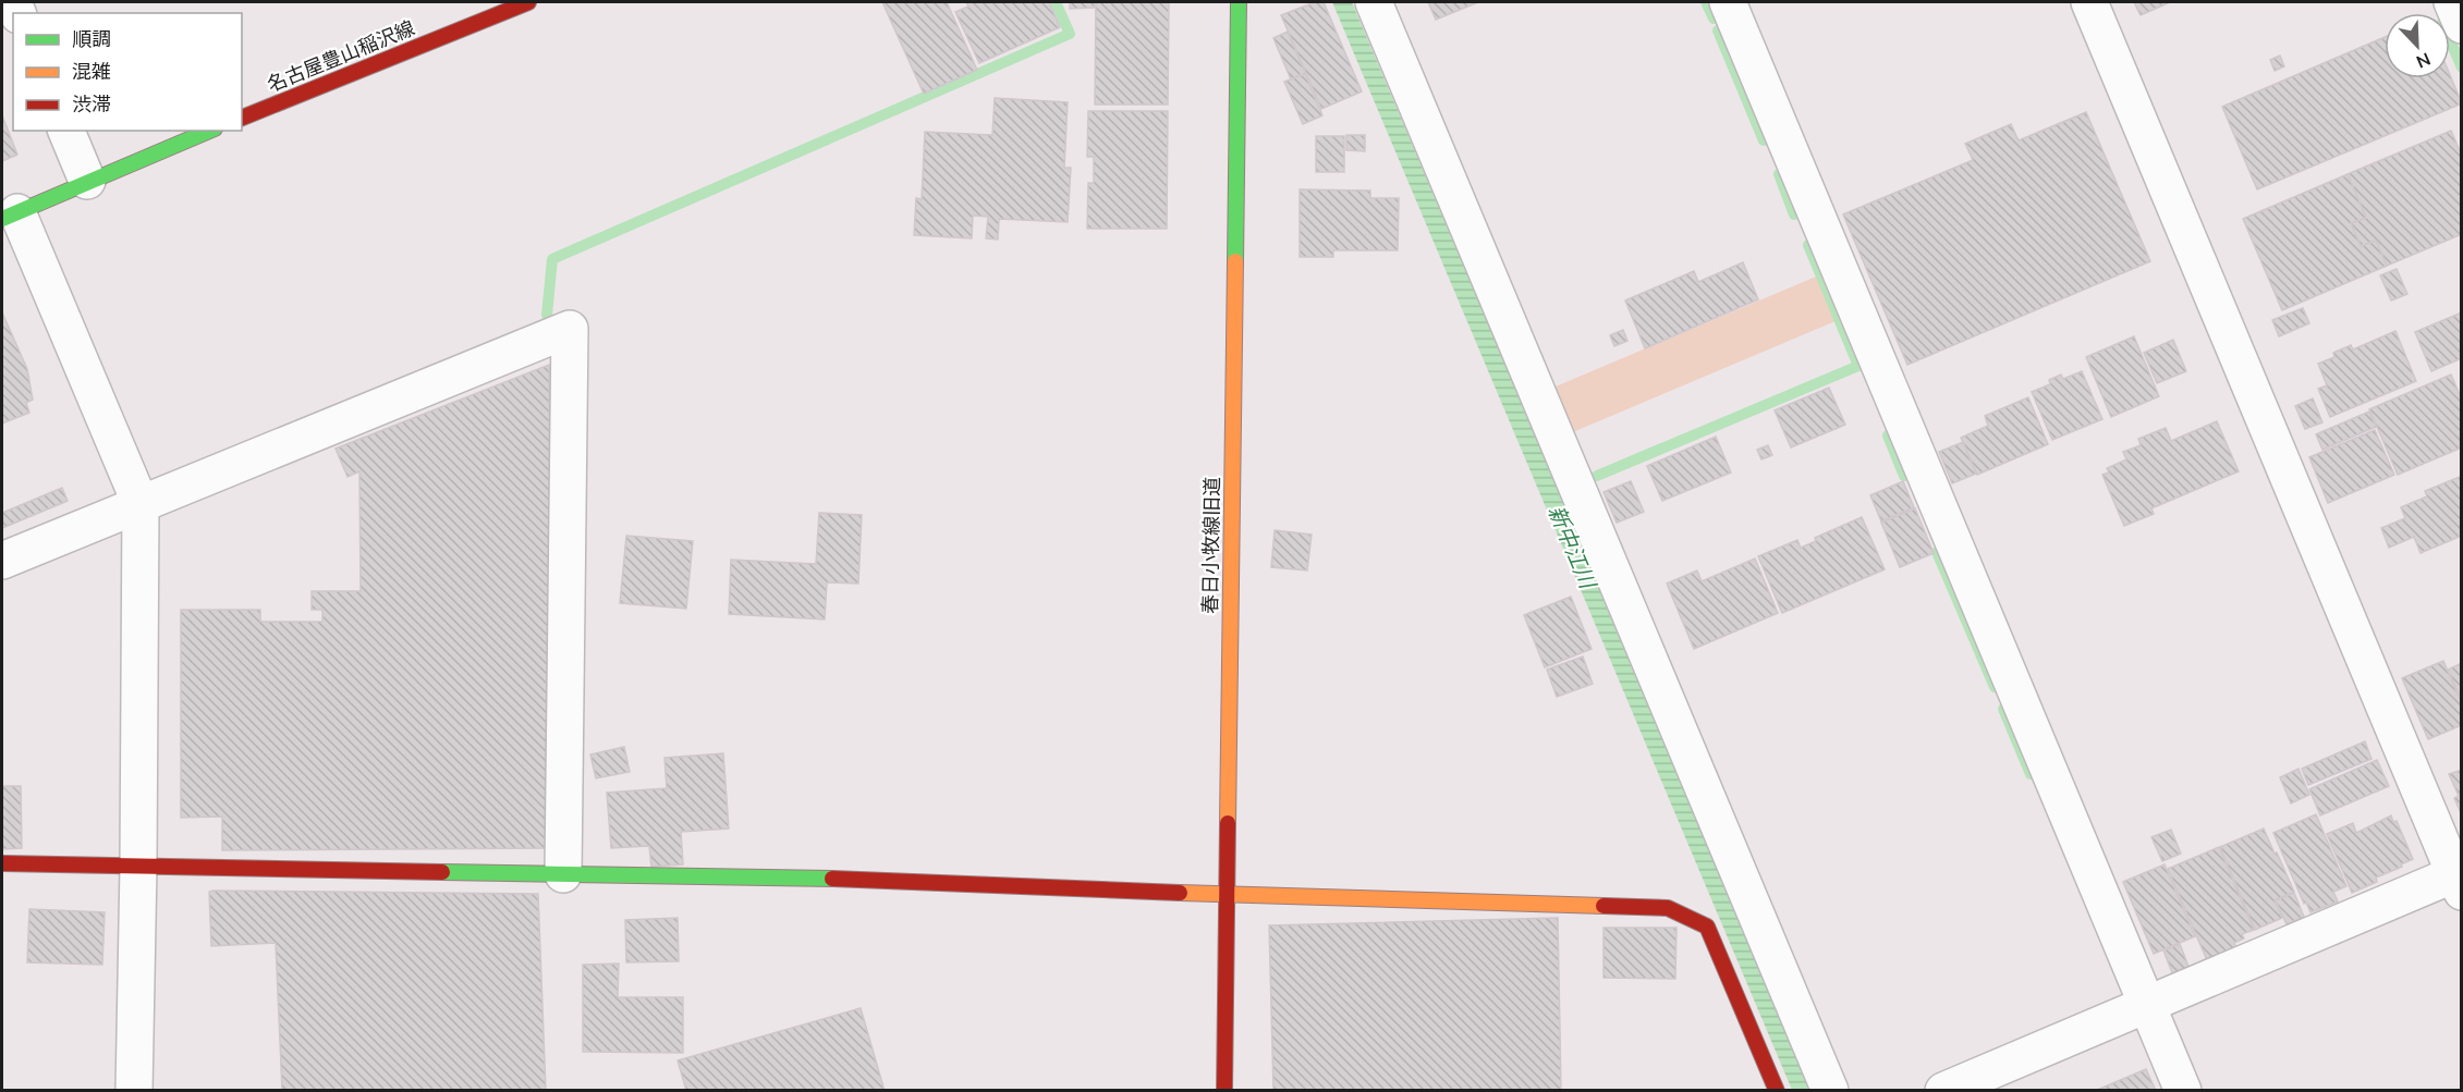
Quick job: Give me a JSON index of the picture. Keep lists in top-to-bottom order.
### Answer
{
  "streets": {
    "street": ["名古屋豊山稲沢線", "春日小牧線旧道"]
  },
  "water": ["新中江川"],
  "legend": ["順調", "混雑", "渋滞"],
  "north": "bottom right"
}
